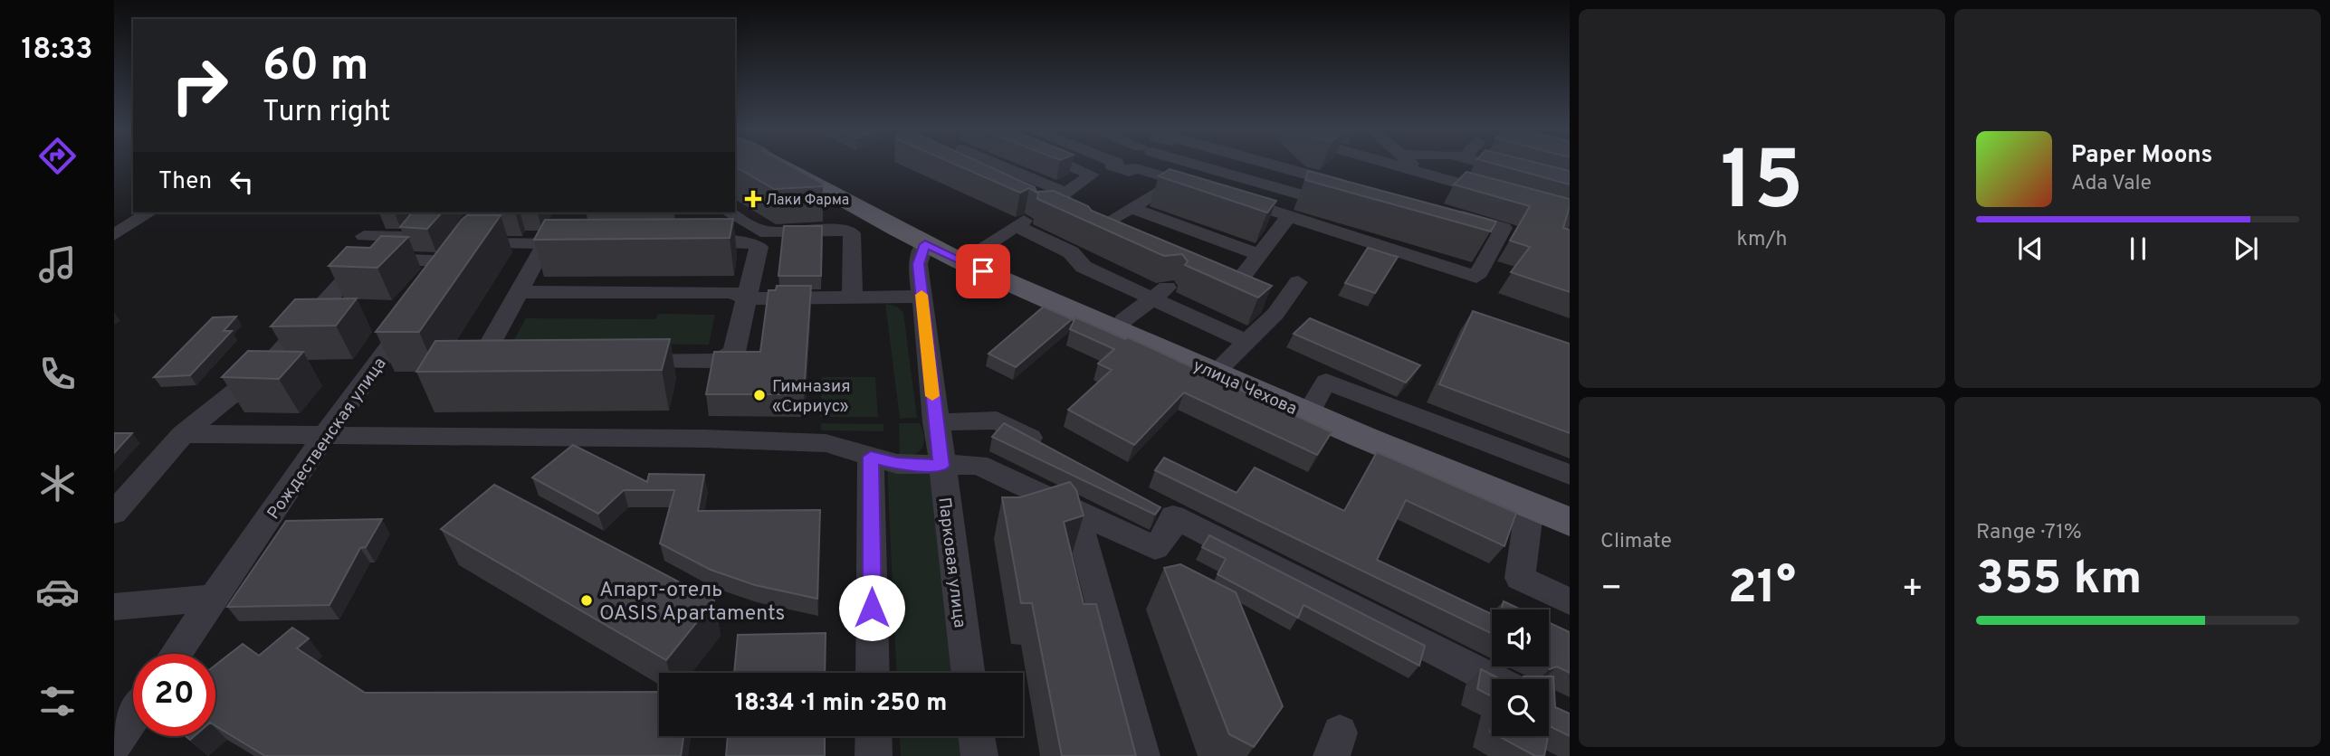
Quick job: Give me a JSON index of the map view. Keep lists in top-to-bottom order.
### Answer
{
  "streets": {
    "main road": ["улица Чехова"],
    "street": ["Рождественская улица", "Парковая улица"]
  },
  "crossings": [
    ["улица Чехова", "Парковая улица"]
  ],
  "places": {
    "health": ["Лаки Фарма"],
    "other": ["Гимназия «Сириус»", "Апарт-отель OASIS Apartaments"]
  },
  "page": {
    "tabs": "18:33",
    "tile": [
      ["15", "km/h"],
      "Climate",
      ["Range · 71%", "355 km"]
    ],
    "turn": ["60 m", "Turn right"],
    "song": ["Paper Moons", "Ada Vale"],
    "then": "Then",
    "heat": ["−", "21°", "+"],
    "limit": "20",
    "trip": "18:34 · 1 min · 250 m"
  }
}
